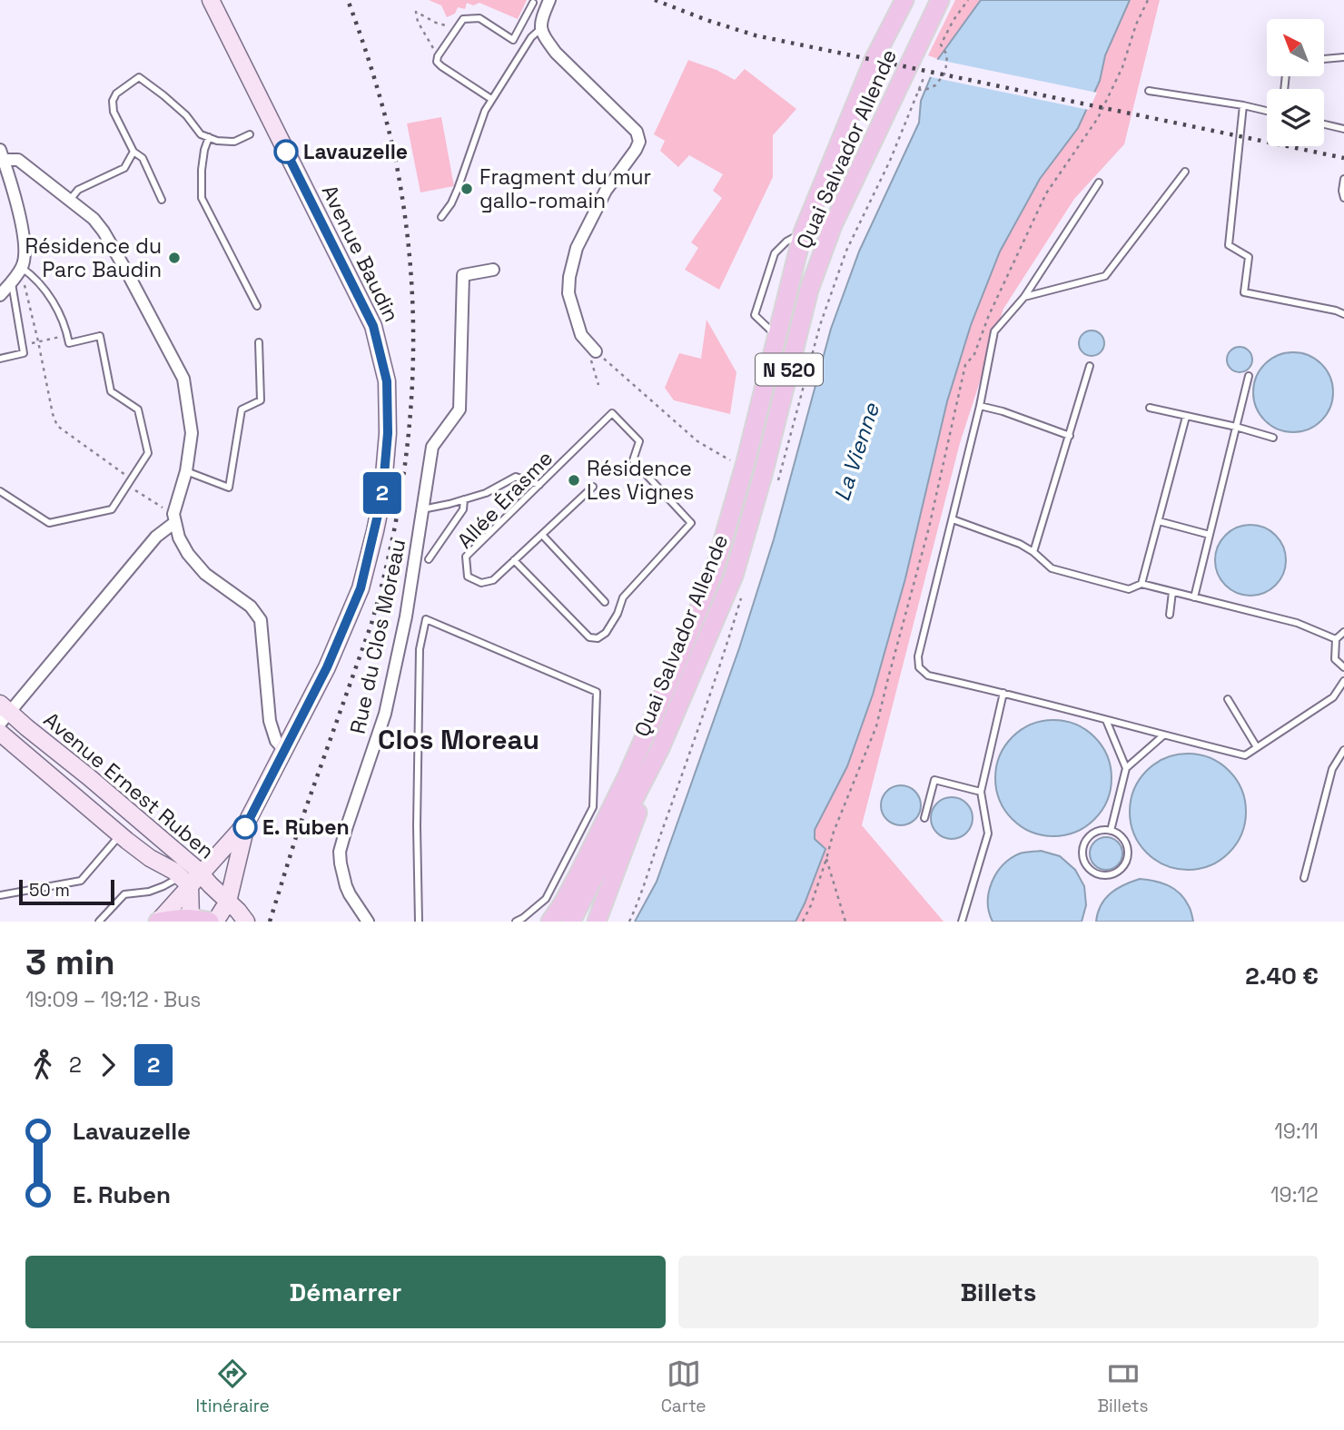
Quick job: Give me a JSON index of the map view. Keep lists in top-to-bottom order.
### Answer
{
  "streets": {
    "main road": [
      "Quai Salvador Allende",
      "Avenue Baudin",
      "N 520",
      "Avenue Ernest Ruben"
    ],
    "street": ["Rue du Clos Moreau"],
    "lane": ["Allée Érasme"]
  },
  "crossings": [
    ["Avenue Baudin", "Avenue Ernest Ruben"]
  ],
  "districts": ["Clos Moreau"],
  "water": ["La Vienne"],
  "places": [
    "Lavauzelle",
    "Fragment du mur gallo-romain",
    "Résidence du Parc Baudin",
    "Résidence Les Vignes",
    "E. Ruben"
  ],
  "lines": ["bus line 2"],
  "scale_bar": "50 m",
  "north": "top left",
  "page": {
    "on_map": "2",
    "scale": "50 m",
    "heading": ["3 min", "19:09 – 19:12 · Bus", "2.40 €"],
    "legs": ["2", "2"],
    "list": [
      {
        "name": "Lavauzelle",
        "value": "19:11"
      },
      {
        "name": "E. Ruben",
        "value": "19:12"
      }
    ],
    "buttons": ["Démarrer", "Billets"],
    "tabs": ["Itinéraire", "Carte", "Billets"]
  }
}
